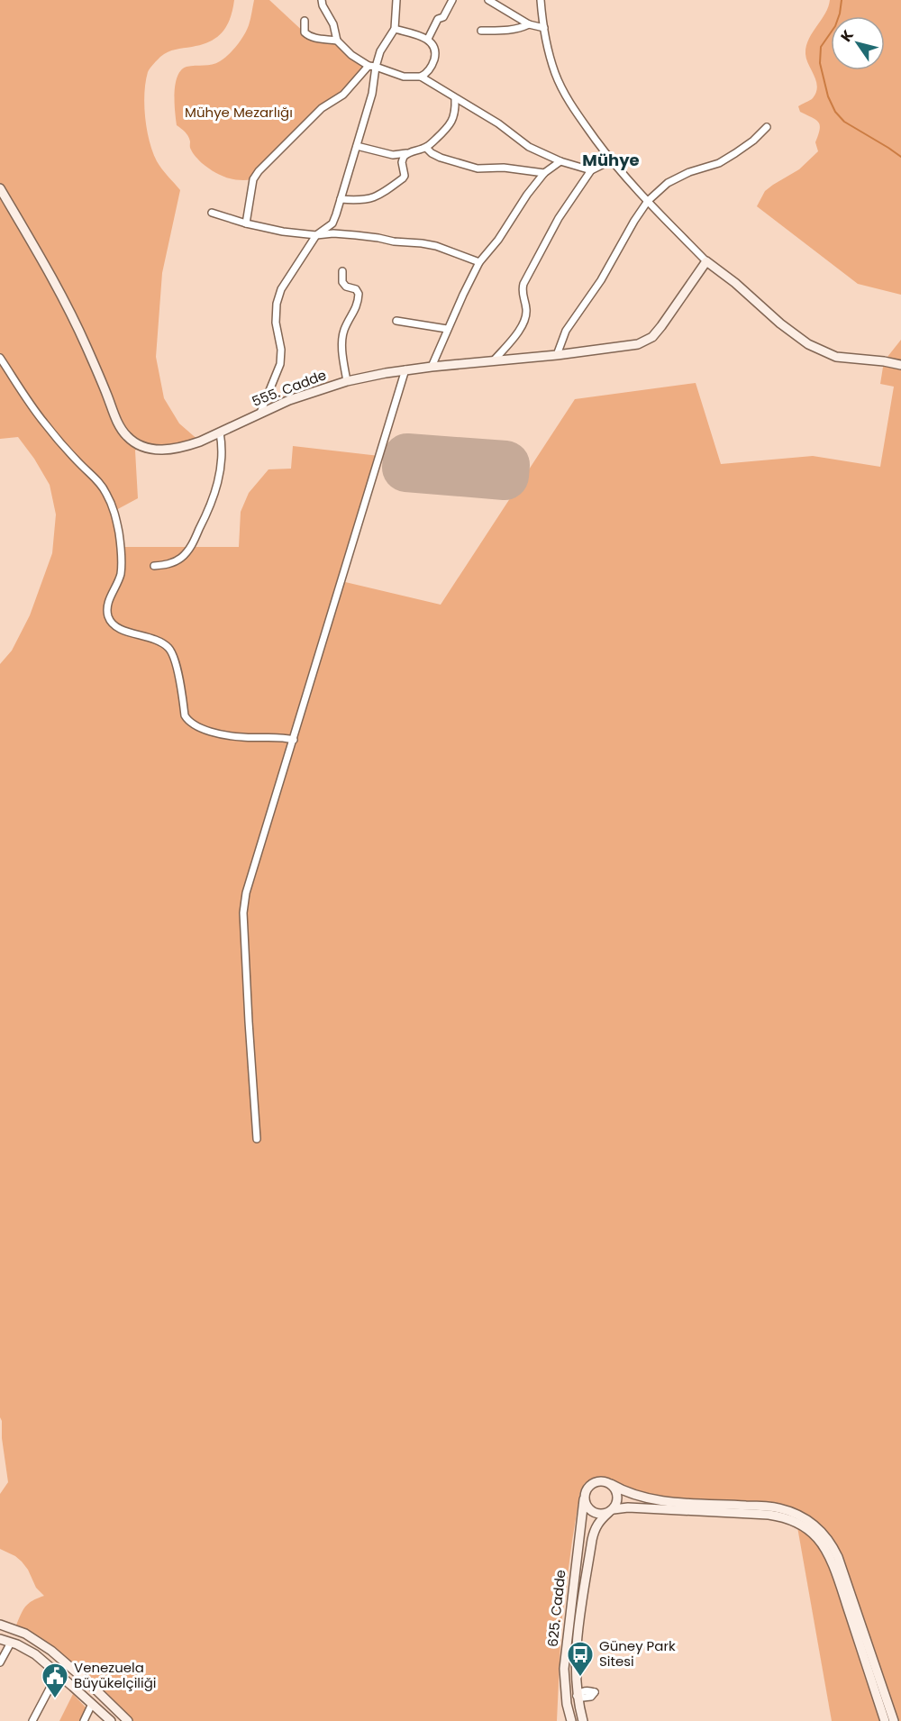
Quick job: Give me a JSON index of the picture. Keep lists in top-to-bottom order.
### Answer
{
  "streets": {
    "street": ["555. Cadde", "625. Cadde"]
  },
  "districts": ["Mühye"],
  "parks": ["Mühye Mezarlığı"],
  "places": {
    "bus stop": ["Güney Park Sitesi"],
    "public building": ["Venezuela Büyükelçiliği"]
  },
  "north": "top left"
}
